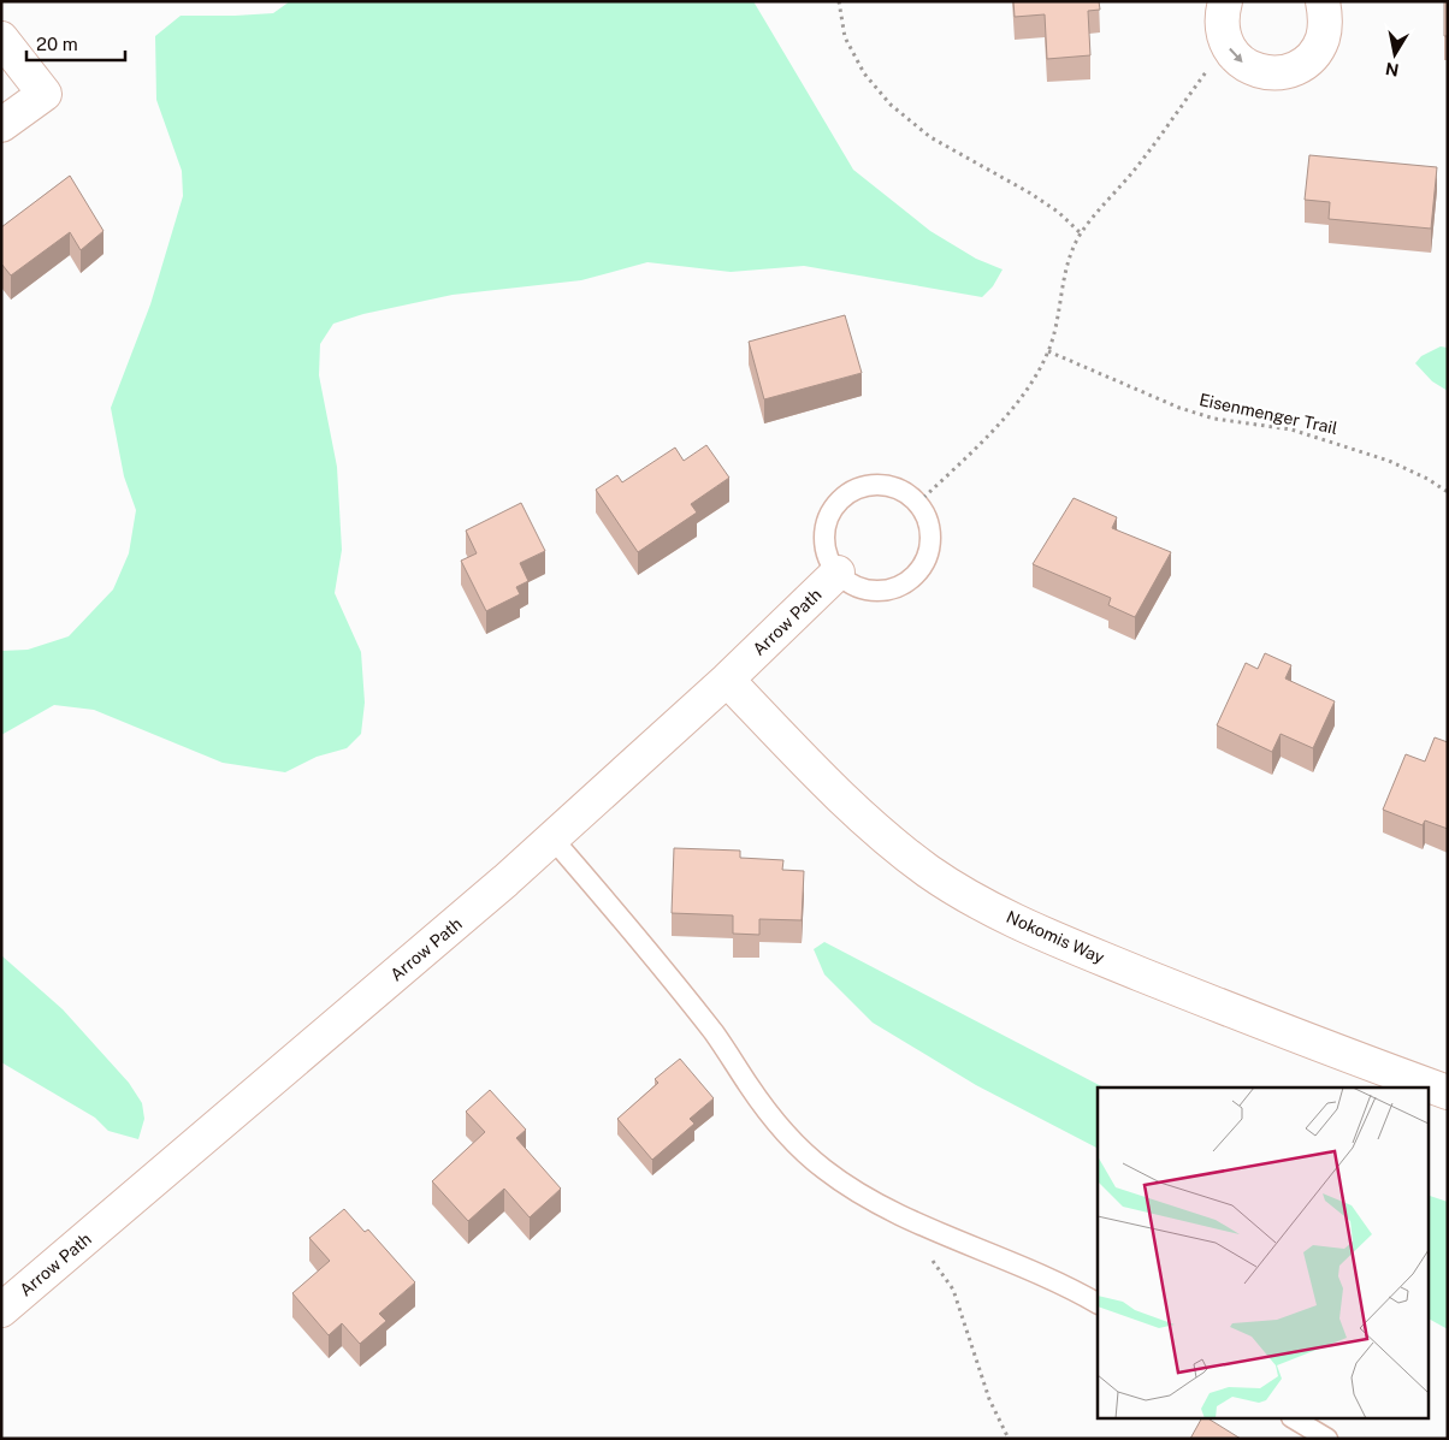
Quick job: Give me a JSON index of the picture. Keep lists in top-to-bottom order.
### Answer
{
  "streets": {
    "street": ["Arrow Path", "Nokomis Way"],
    "path": ["Eisenmenger Trail"]
  },
  "crossings": [
    ["Arrow Path", "Nokomis Way"]
  ],
  "scale_bar": "20 m",
  "north": "bottom"
}
